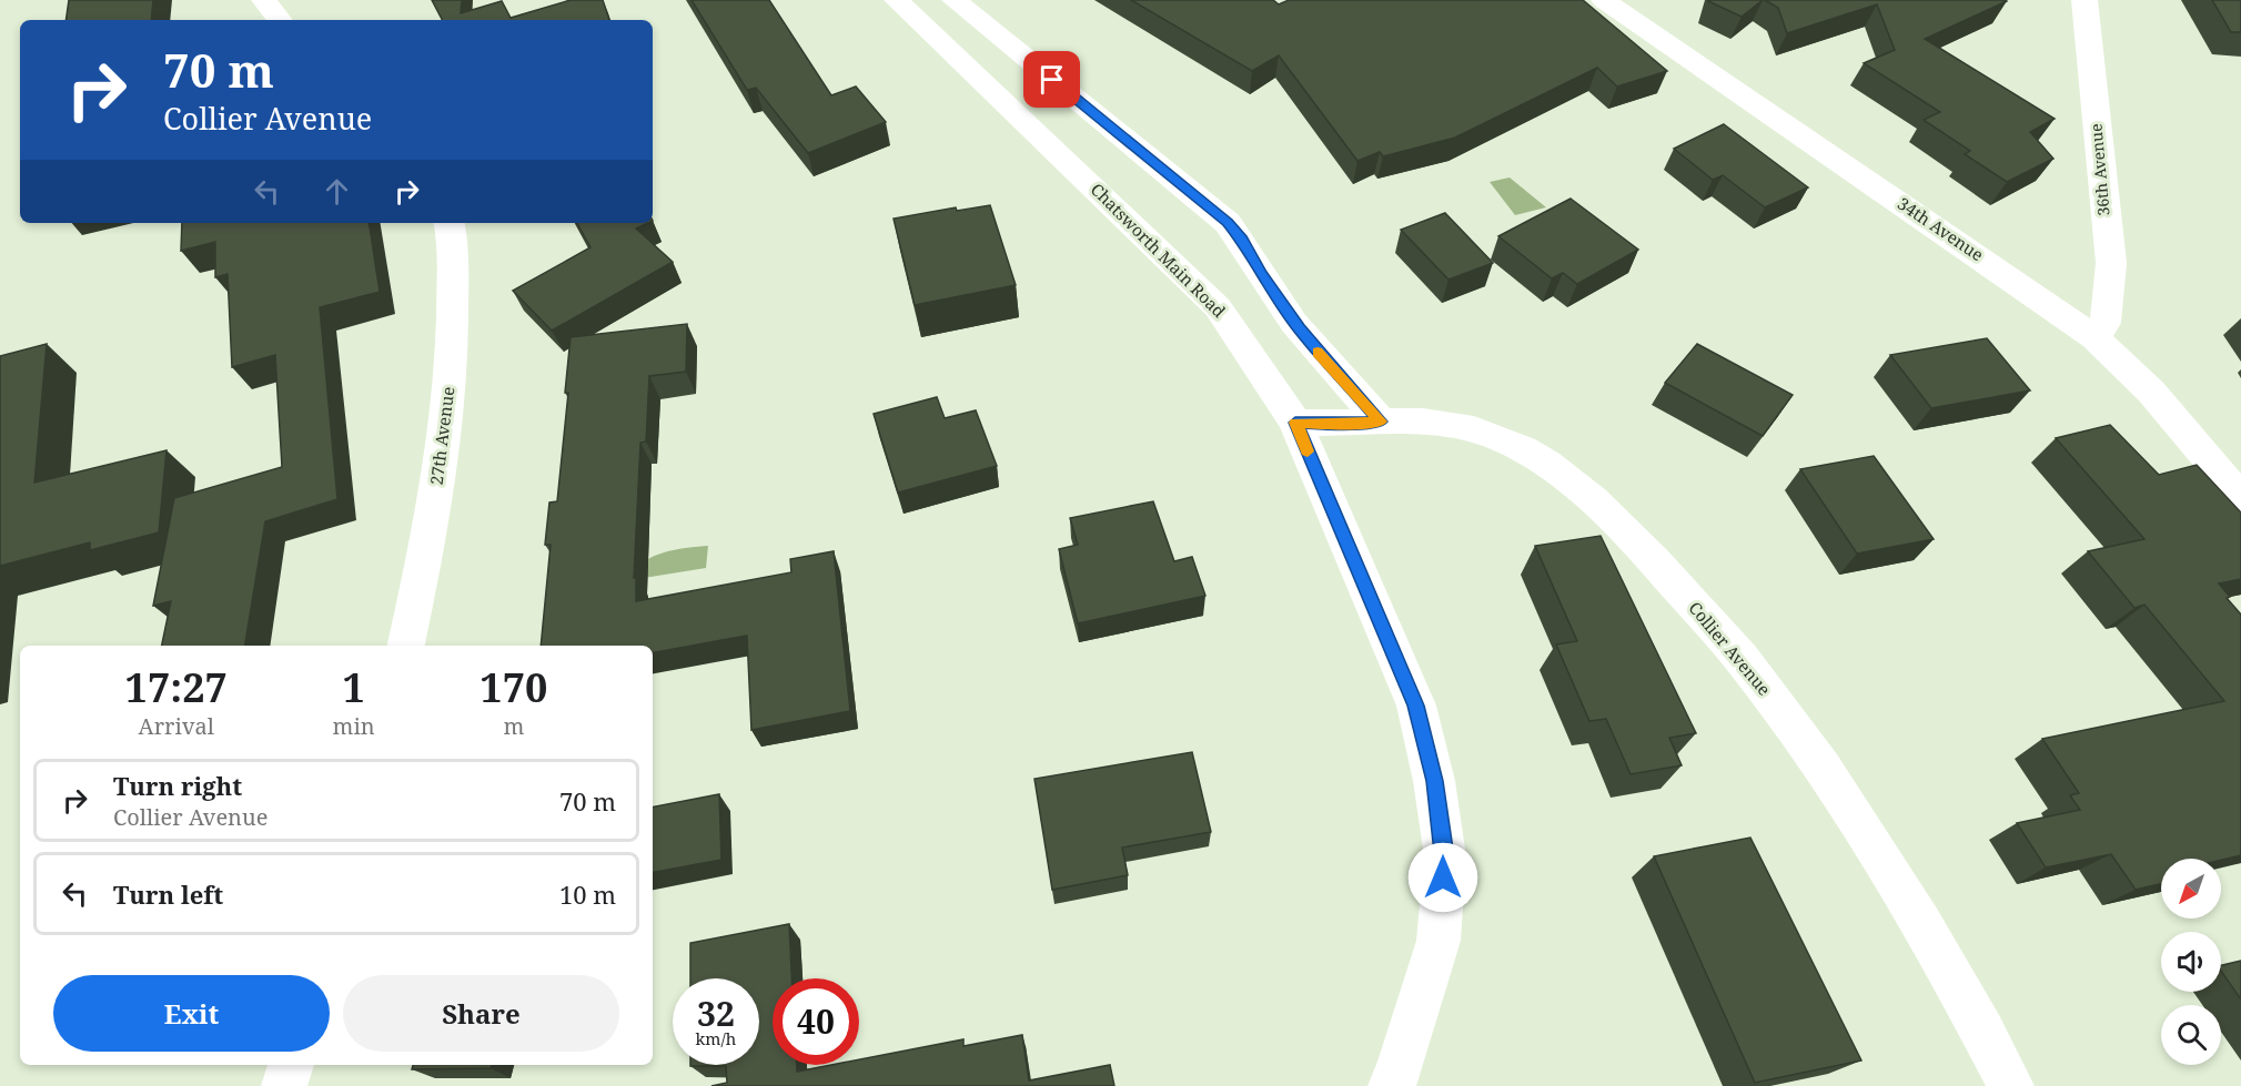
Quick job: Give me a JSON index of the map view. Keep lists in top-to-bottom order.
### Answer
{
  "streets": {
    "street": [
      "36th Avenue",
      "34th Avenue",
      "Chatsworth Main Road",
      "27th Avenue",
      "Collier Avenue"
    ]
  },
  "crossings": [
    ["36th Avenue", "34th Avenue"],
    ["Chatsworth Main Road", "Collier Avenue"]
  ],
  "north": "bottom left",
  "page": {
    "turn": ["70 m", "Collier Avenue"],
    "eta": [
      "17:27",
      "Arrival",
      "1",
      "min",
      "170",
      "m"
    ],
    "list": [
      {
        "name": "Turn right",
        "note": "Collier Avenue",
        "value": "70 m"
      },
      {
        "name": "Turn left",
        "value": "10 m"
      }
    ],
    "buttons": ["Exit", "Share"],
    "speed": "32 km/h",
    "limit": "40"
  }
}
